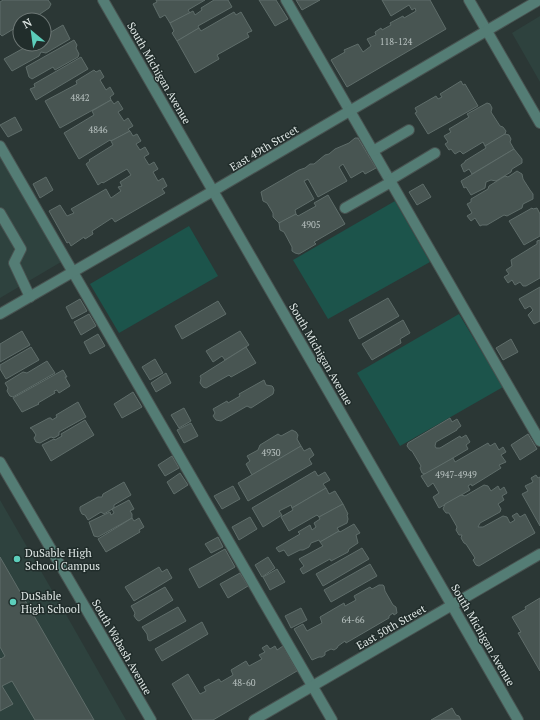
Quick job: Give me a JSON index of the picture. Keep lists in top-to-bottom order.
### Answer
{
  "streets": {
    "street": [
      "South Michigan Avenue",
      "East 49th Street",
      "East 50th Street",
      "South Wabash Avenue"
    ]
  },
  "crossings": [
    ["South Michigan Avenue", "East 49th Street"],
    ["South Michigan Avenue", "East 50th Street"]
  ],
  "places": ["DuSable High School Campus", "DuSable High School"],
  "house_numbers": [
    "118-124",
    "4842",
    "4846",
    "4905",
    "4930",
    "4947-4949",
    "64-66",
    "48-60"
  ],
  "north": "top left"
}
